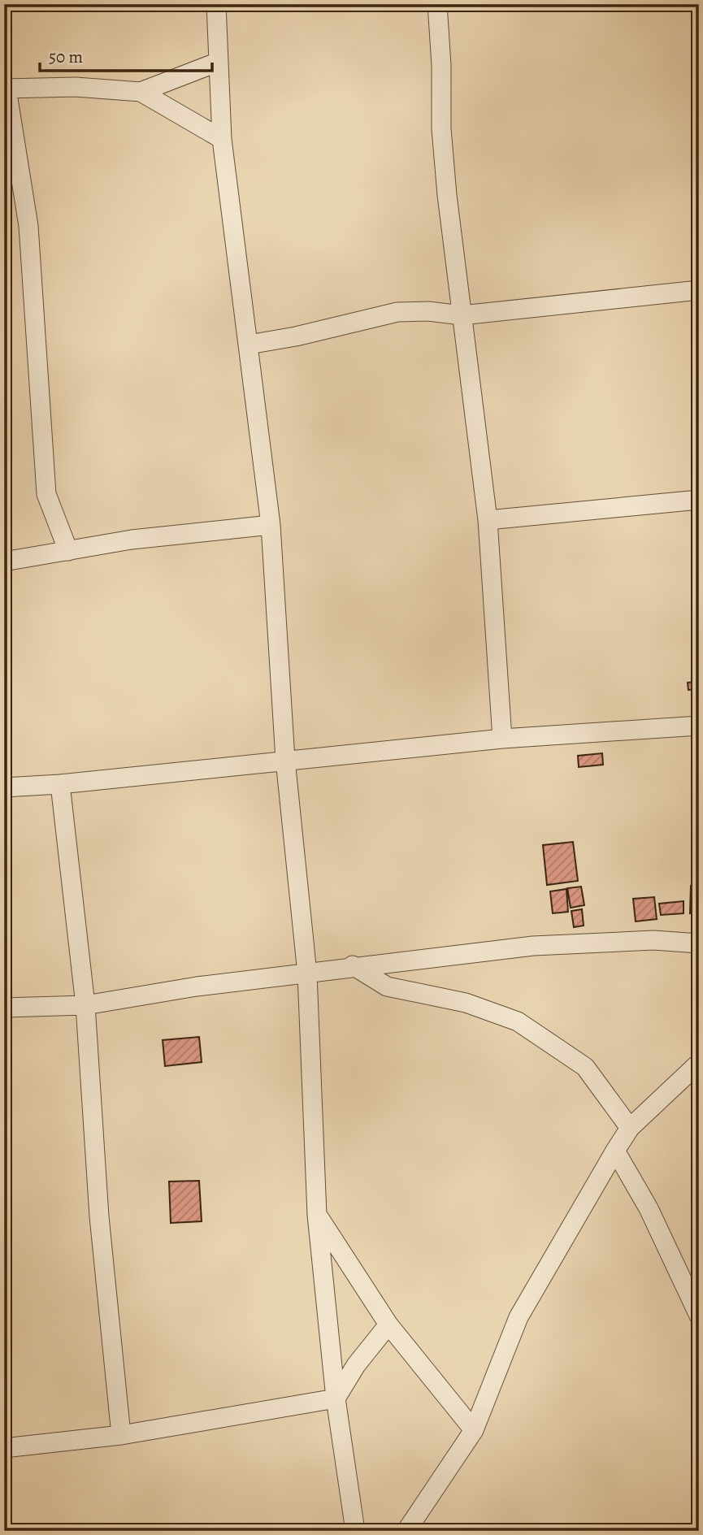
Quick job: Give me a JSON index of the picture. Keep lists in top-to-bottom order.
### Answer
{
  "scale_bar": "50 m"
}
